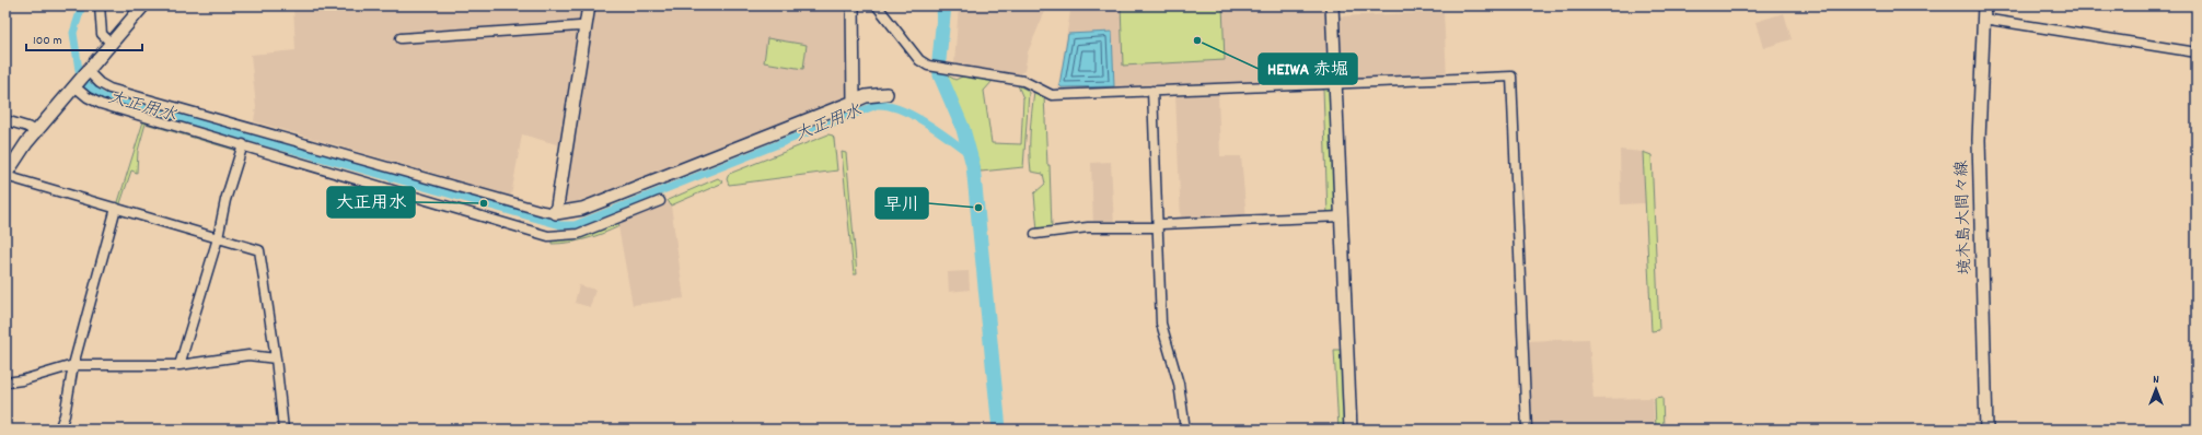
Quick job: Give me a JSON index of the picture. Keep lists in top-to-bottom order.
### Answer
{
  "streets": {
    "street": ["境木島大間々線"]
  },
  "water": ["大正用水"],
  "places": ["HEIWA 赤堀", "大正用水", "早川"],
  "scale_bar": "100 m",
  "north": "top"
}
